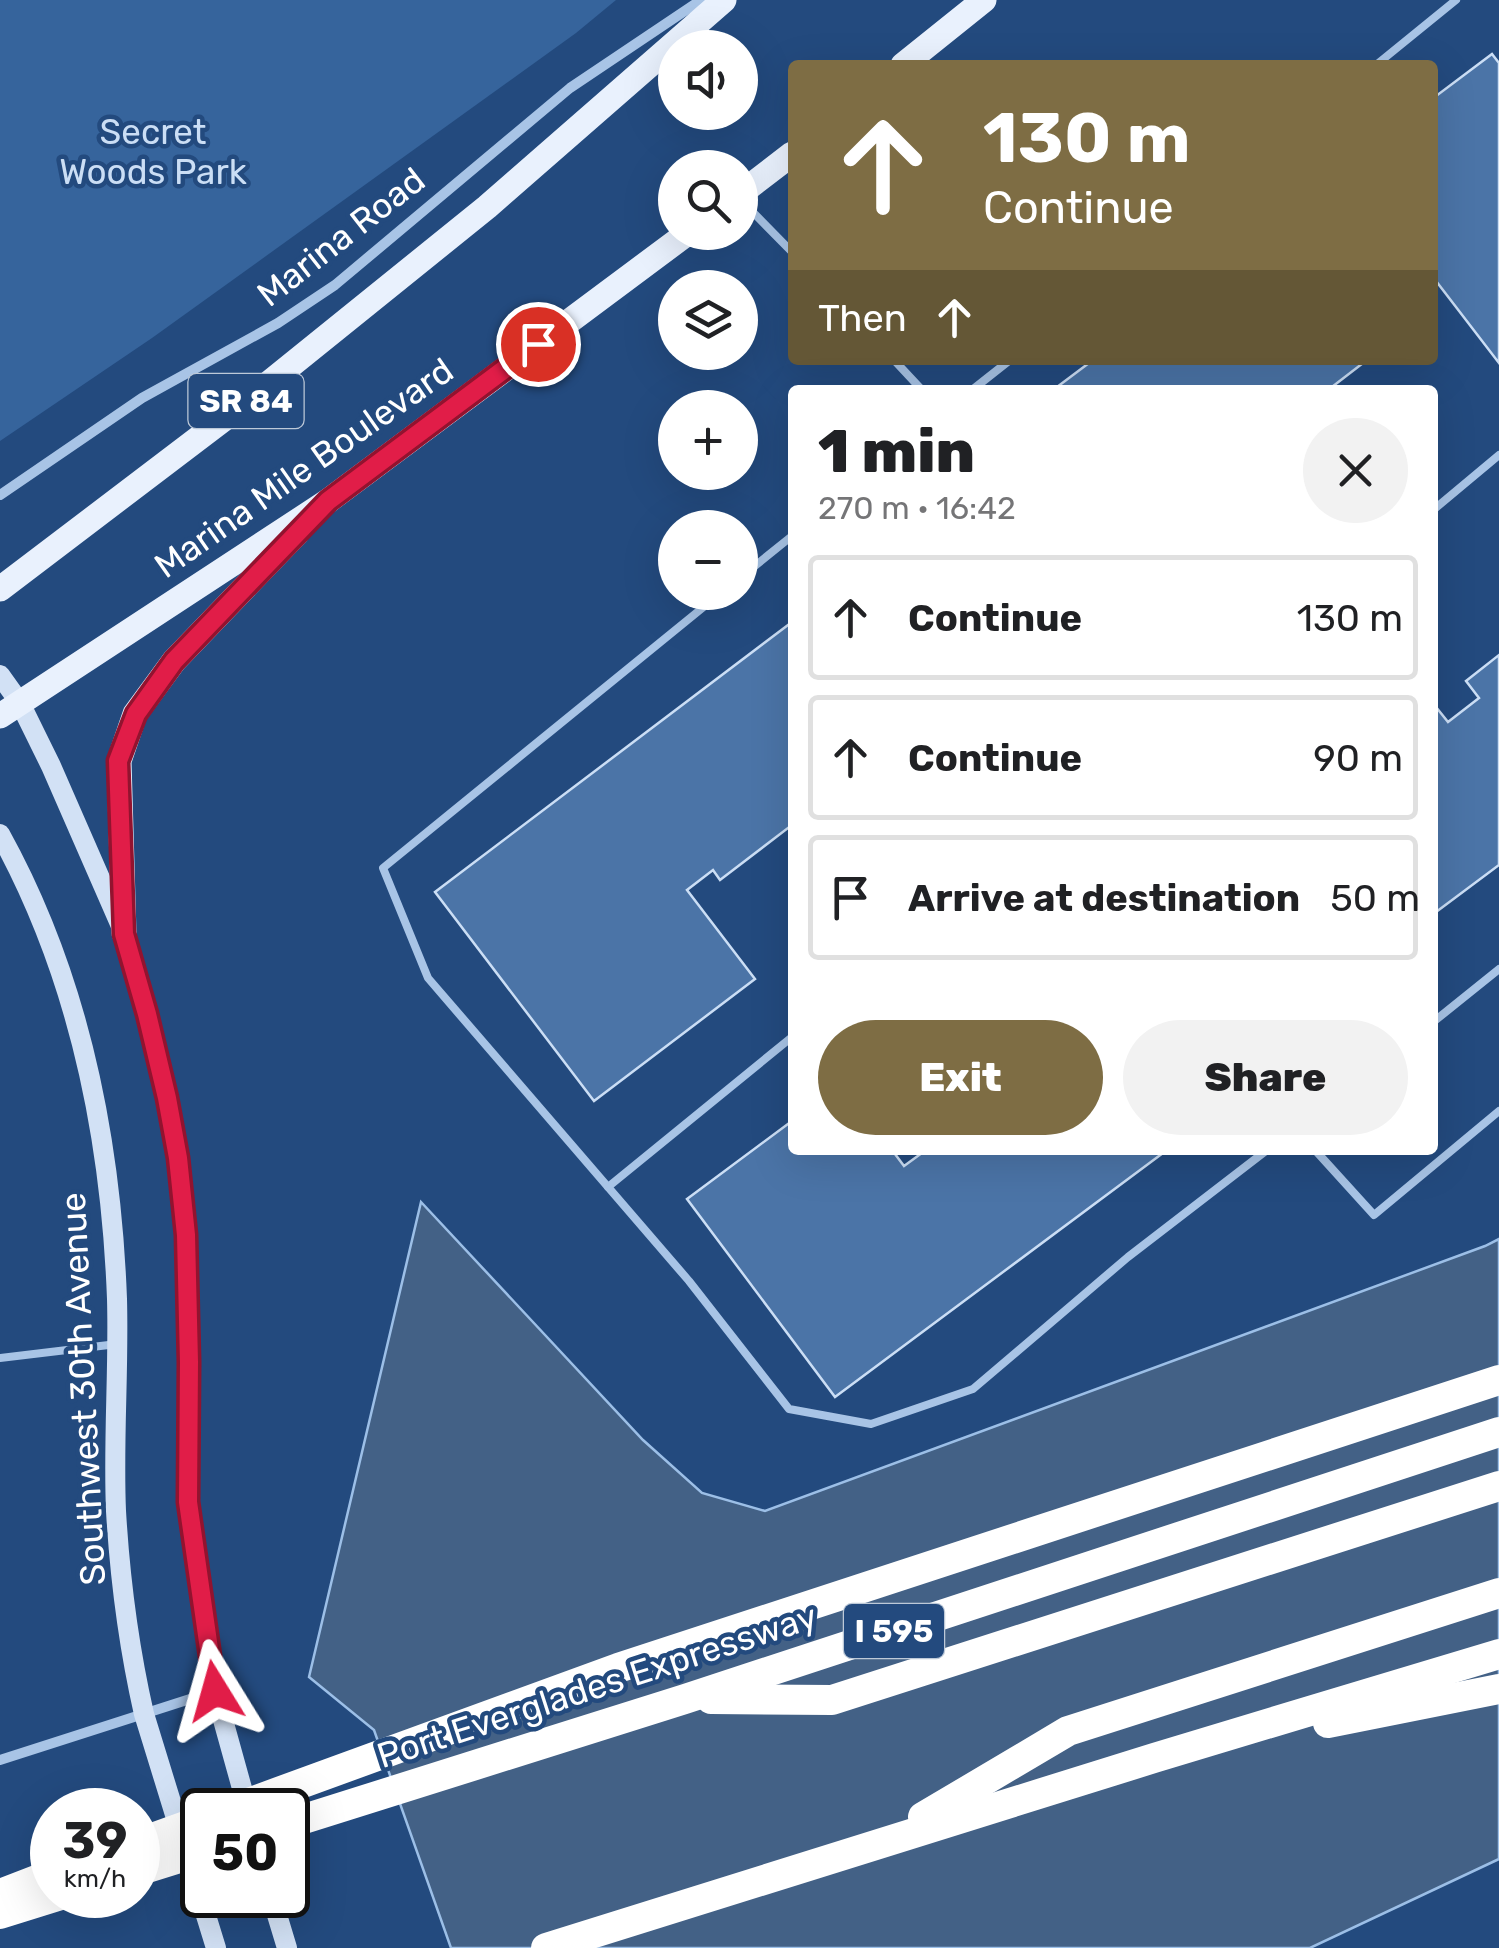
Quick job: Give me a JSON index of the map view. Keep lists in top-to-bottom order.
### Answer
{
  "streets": {
    "highway": ["I 595", "Port Everglades Expressway"],
    "main road": ["SR 84", "Marina Mile Boulevard", "Southwest 30th Avenue"],
    "street": ["Marina Road"]
  },
  "parks": ["Secret Woods Park"],
  "page": {
    "map_buttons": ["+", "−"],
    "turn": ["130 m", "Continue"],
    "then": "Then",
    "heading": ["1 min", "270 m · 16:42"],
    "list": [
      {
        "name": "Continue",
        "value": "130 m"
      },
      {
        "name": "Continue",
        "value": "90 m"
      },
      {
        "name": "Arrive at destination",
        "value": "50 m"
      }
    ],
    "buttons": ["Exit", "Share"],
    "speed": "39 km/h",
    "limit": "50"
  }
}
